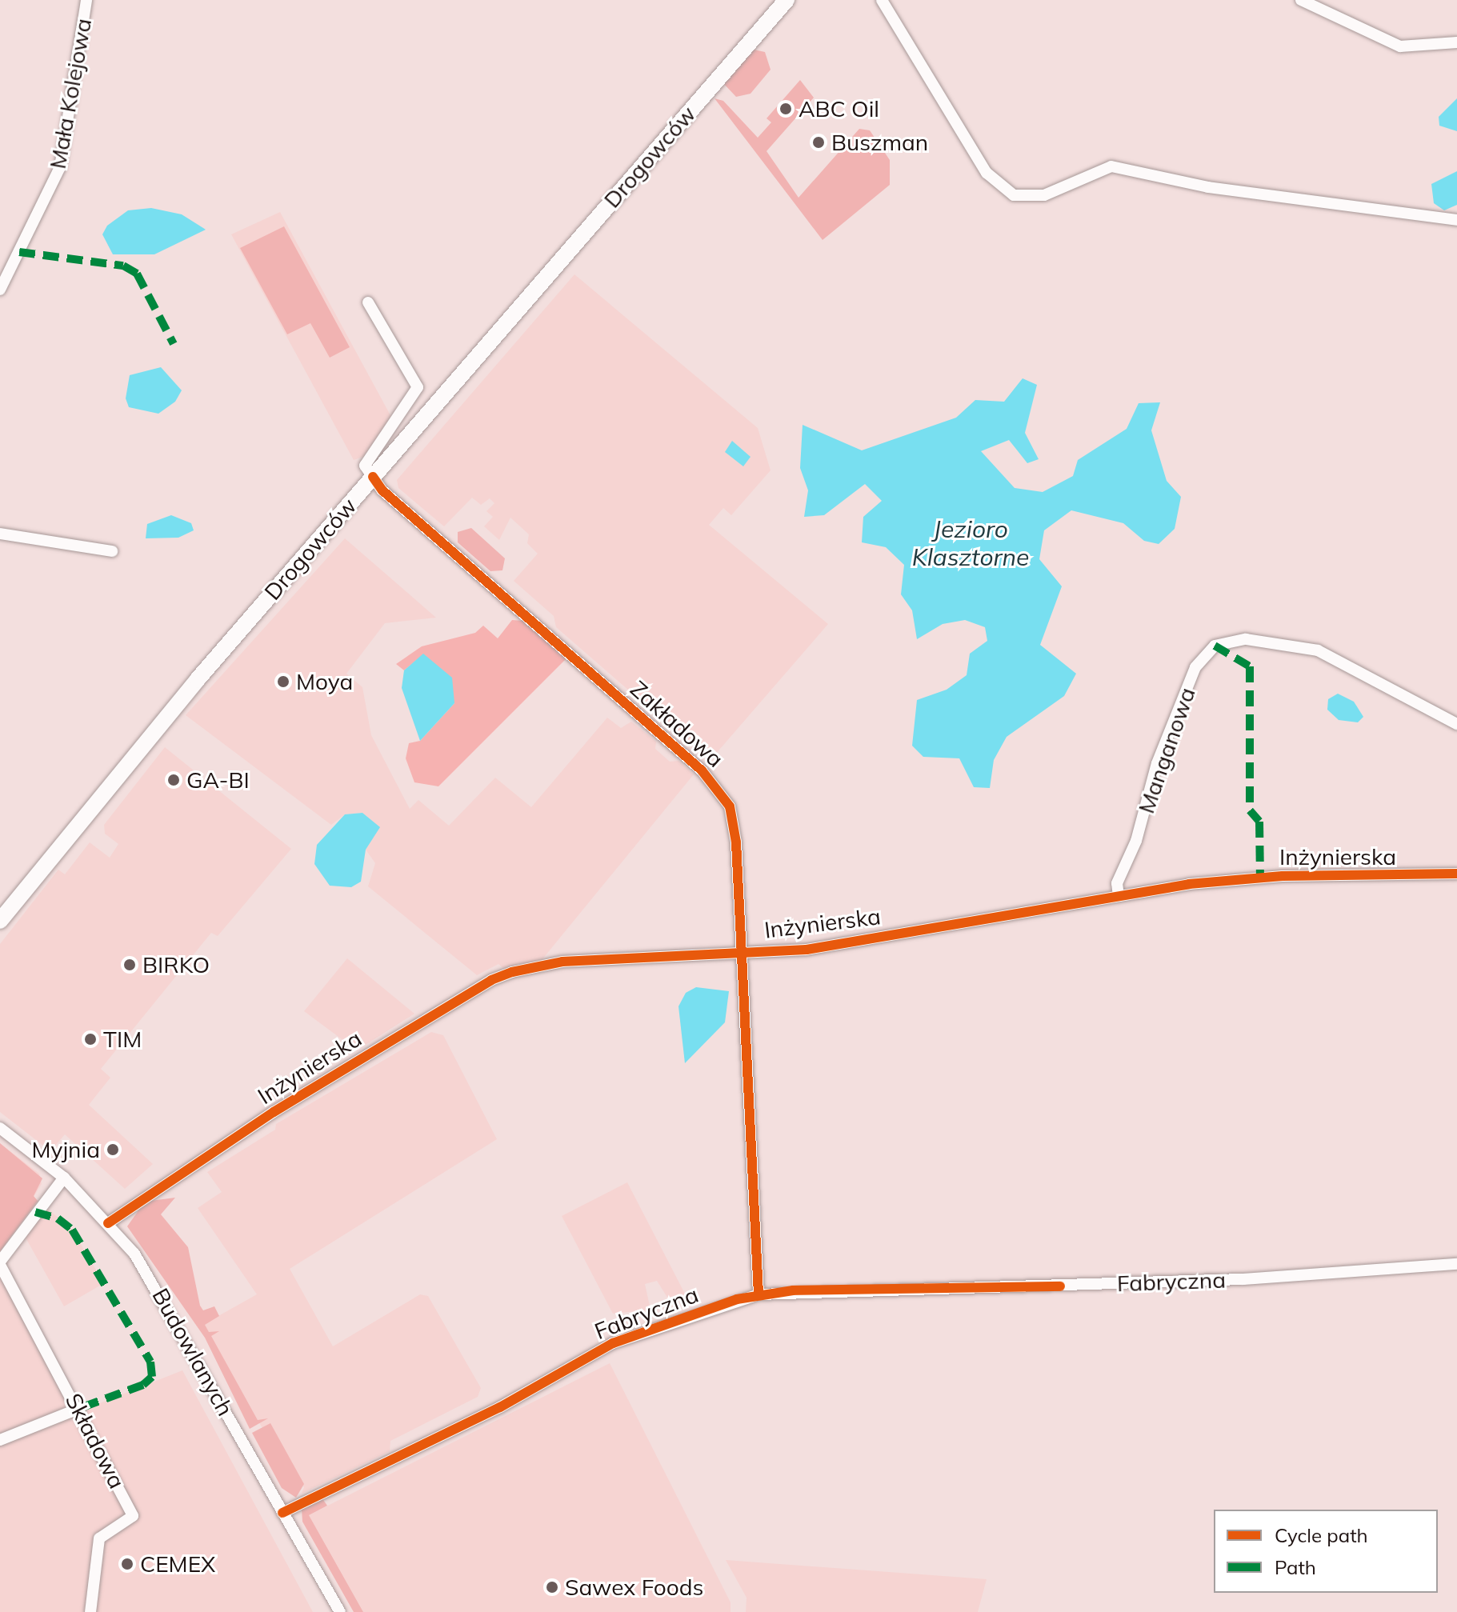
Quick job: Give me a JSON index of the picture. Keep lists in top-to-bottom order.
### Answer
{
  "streets": {
    "main road": ["Drogowców"],
    "street": [
      "Mała Kolejowa",
      "Zakładowa",
      "Manganowa",
      "Inżynierska",
      "Fabryczna",
      "Budowlanych",
      "Składowa"
    ]
  },
  "crossings": [
    ["Drogowców", "Zakładowa"],
    ["Zakładowa", "Inżynierska"],
    ["Zakładowa", "Fabryczna"],
    ["Manganowa", "Inżynierska"],
    ["Inżynierska", "Budowlanych"],
    ["Fabryczna", "Budowlanych"]
  ],
  "water": ["Jezioro Klasztorne"],
  "places": [
    "ABC Oil",
    "Buszman",
    "Moya",
    "GA-BI",
    "BIRKO",
    "TIM",
    "Myjnia",
    "СEMEX",
    "Sawex Foods"
  ],
  "legend": ["Cycle path", "Path"]
}
